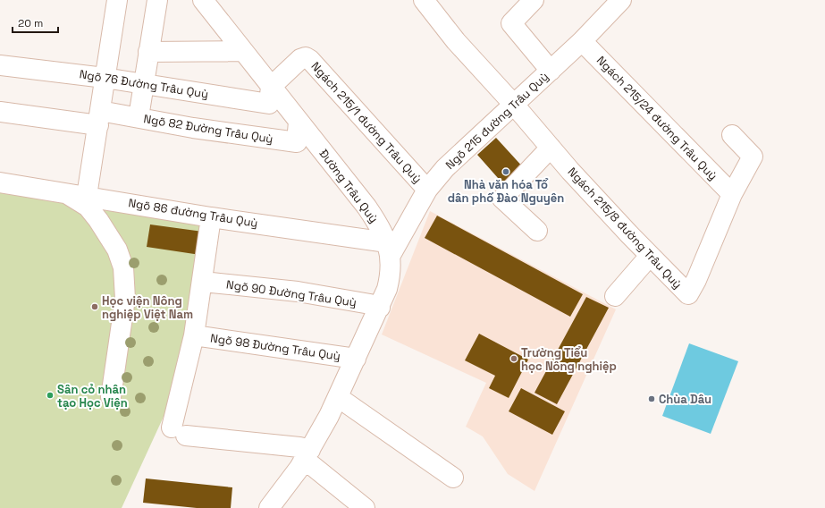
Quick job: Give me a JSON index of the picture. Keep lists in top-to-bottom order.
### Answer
{
  "streets": {
    "street": [
      "Ngõ 76 Đường Trâu Quỳ",
      "Ngách 215/24 đường Trâu Quỳ",
      "Ngõ 215 đường Trâu Quỳ",
      "Ngách 215/1 đường Trâu Quỳ",
      "Ngõ 82 Đường Trâu Quỳ",
      "Đường Trâu Quỳ",
      "Ngõ 86 đường Trâu Quỳ",
      "Ngách 215/8 đường Trâu Quỳ",
      "Ngõ 90 Đường Trâu Quỳ",
      "Ngõ 98 Đường Trâu Quỳ"
    ]
  },
  "crossings": [
    ["Ngõ 76 Đường Trâu Quỳ", "Ngách 215/1 đường Trâu Quỳ"],
    ["Ngõ 76 Đường Trâu Quỳ", "Đường Trâu Quỳ"],
    ["Ngách 215/24 đường Trâu Quỳ", "Ngõ 215 đường Trâu Quỳ"],
    ["Ngách 215/24 đường Trâu Quỳ", "Ngách 215/8 đường Trâu Quỳ"],
    ["Ngõ 215 đường Trâu Quỳ", "Ngách 215/1 đường Trâu Quỳ"],
    ["Ngõ 215 đường Trâu Quỳ", "Đường Trâu Quỳ"],
    ["Ngõ 215 đường Trâu Quỳ", "Ngõ 86 đường Trâu Quỳ"],
    ["Ngõ 215 đường Trâu Quỳ", "Ngách 215/8 đường Trâu Quỳ"],
    ["Ngách 215/1 đường Trâu Quỳ", "Đường Trâu Quỳ"],
    ["Ngõ 82 Đường Trâu Quỳ", "Đường Trâu Quỳ"],
    ["Đường Trâu Quỳ", "Ngõ 86 đường Trâu Quỳ"],
    ["Đường Trâu Quỳ", "Ngõ 90 Đường Trâu Quỳ"],
    ["Đường Trâu Quỳ", "Ngõ 98 Đường Trâu Quỳ"]
  ],
  "places": [
    "Nhà văn hóa Tổ dân phố Đào Nguyên",
    "Học viện Nông nghiệp Việt Nam",
    "Trường Tiểu học Nông nghiệp",
    "Sân cỏ nhân tạo Học Viện",
    "Chùa Dâu"
  ],
  "scale_bar": "20 m"
}
